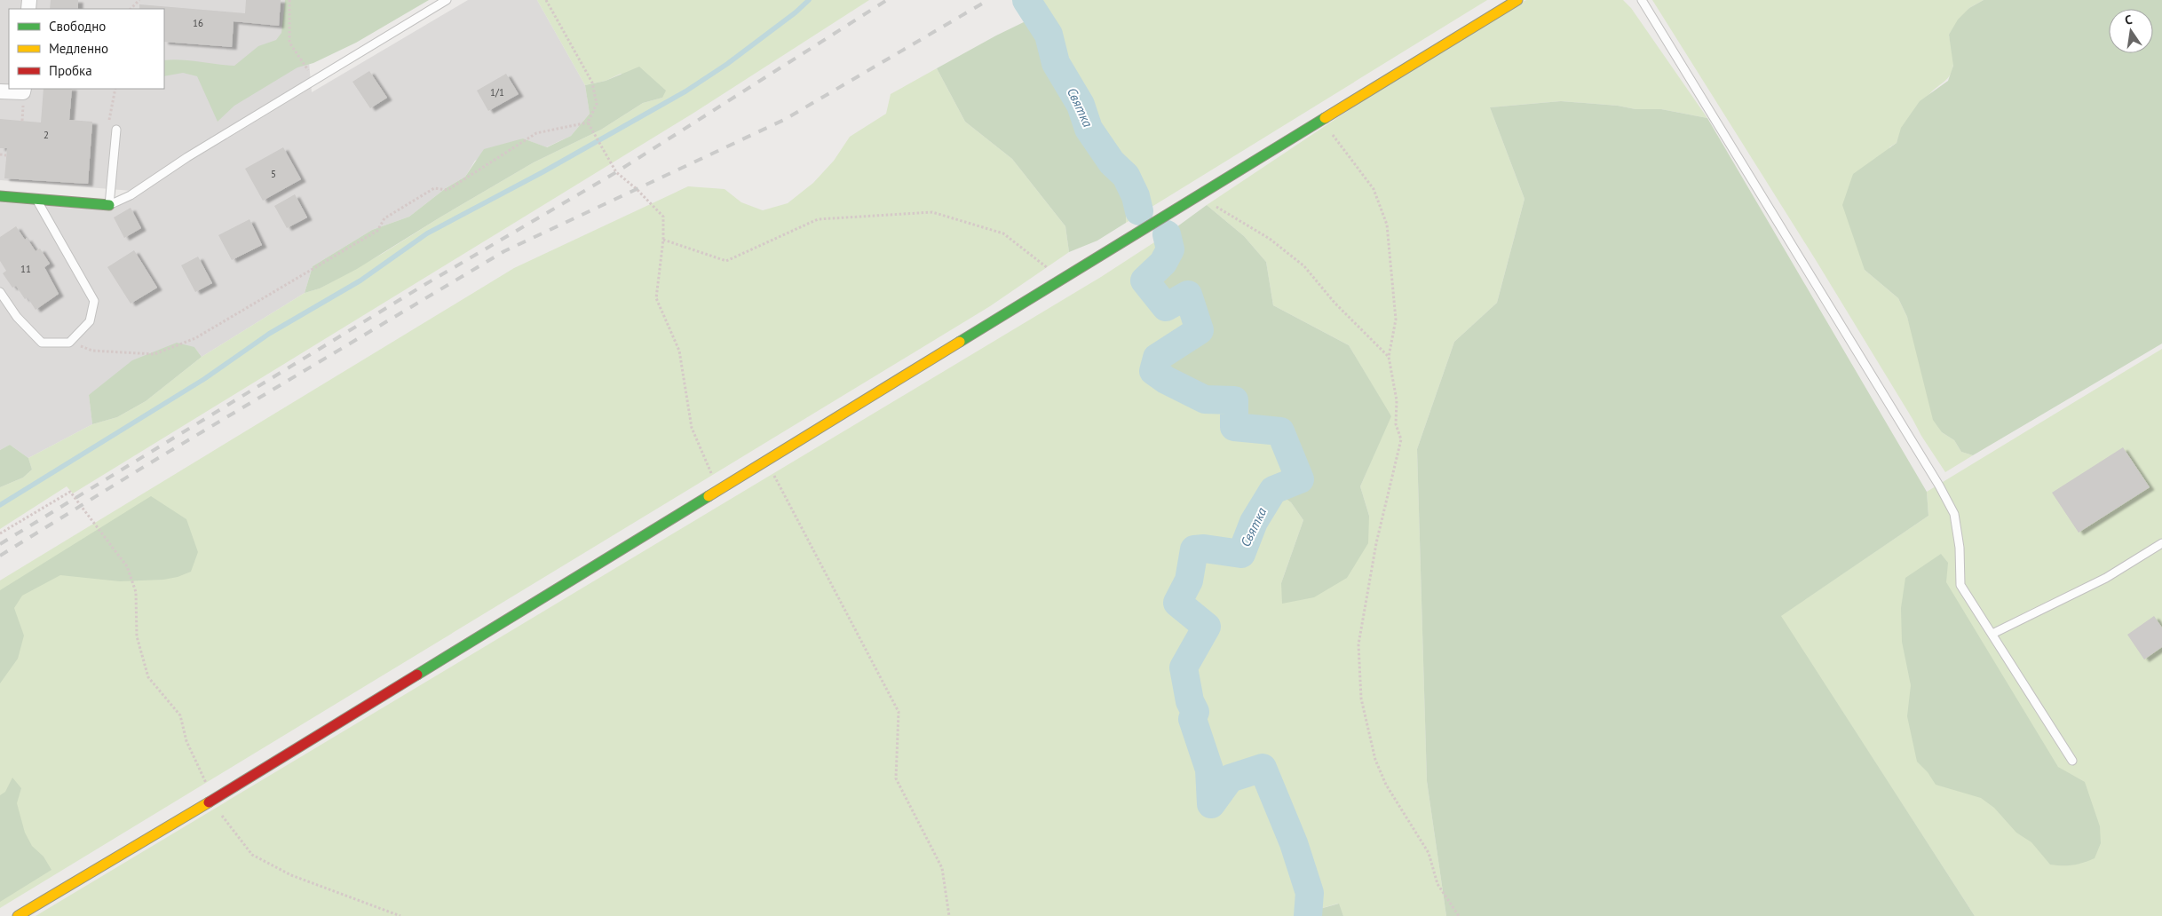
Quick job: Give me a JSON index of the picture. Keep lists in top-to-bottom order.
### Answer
{
  "water": ["Святка"],
  "house_numbers": [
    "16",
    "1/1",
    "2",
    "5",
    "11"
  ],
  "legend": ["Свободно", "Медленно", "Пробка"],
  "north": "top"
}
